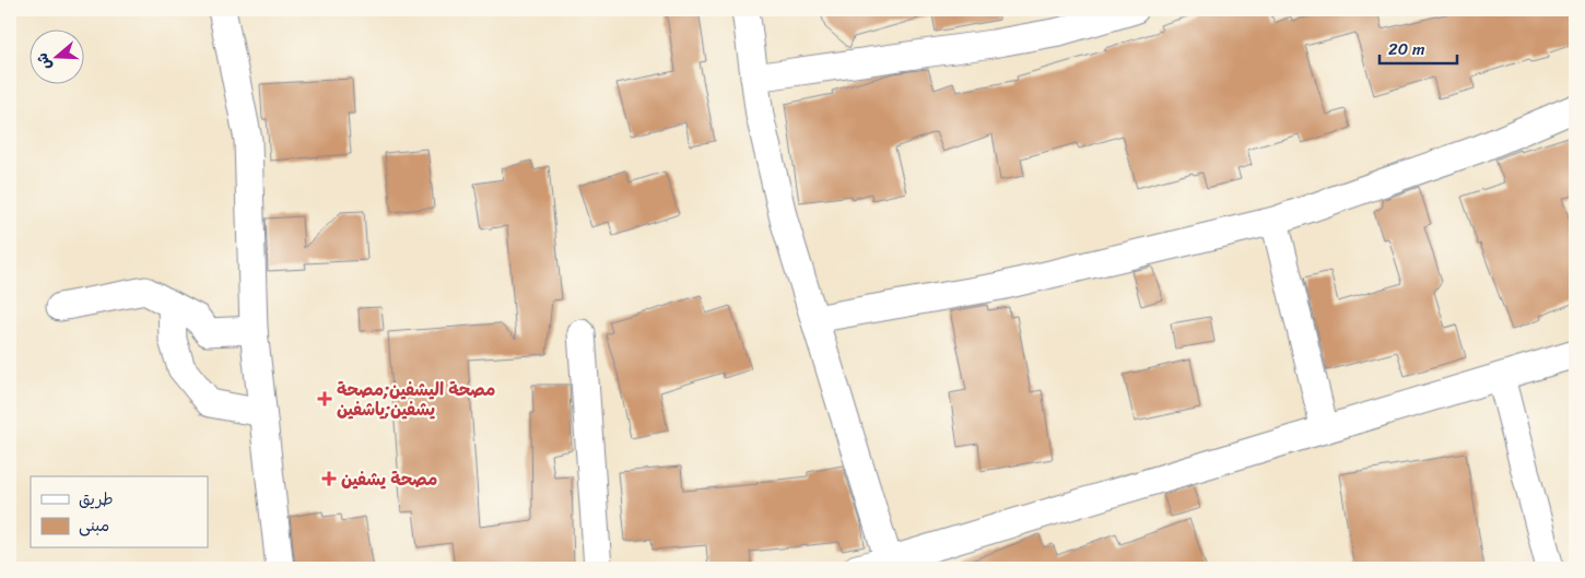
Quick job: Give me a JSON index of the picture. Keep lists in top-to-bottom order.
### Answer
{
  "places": {
    "health": ["مصحة اليشفين;مصحة يشفين;ياشفين", "مصحة يشفين"]
  },
  "legend": ["طريق", "مبنى"],
  "scale_bar": "20 m",
  "north": "left"
}
